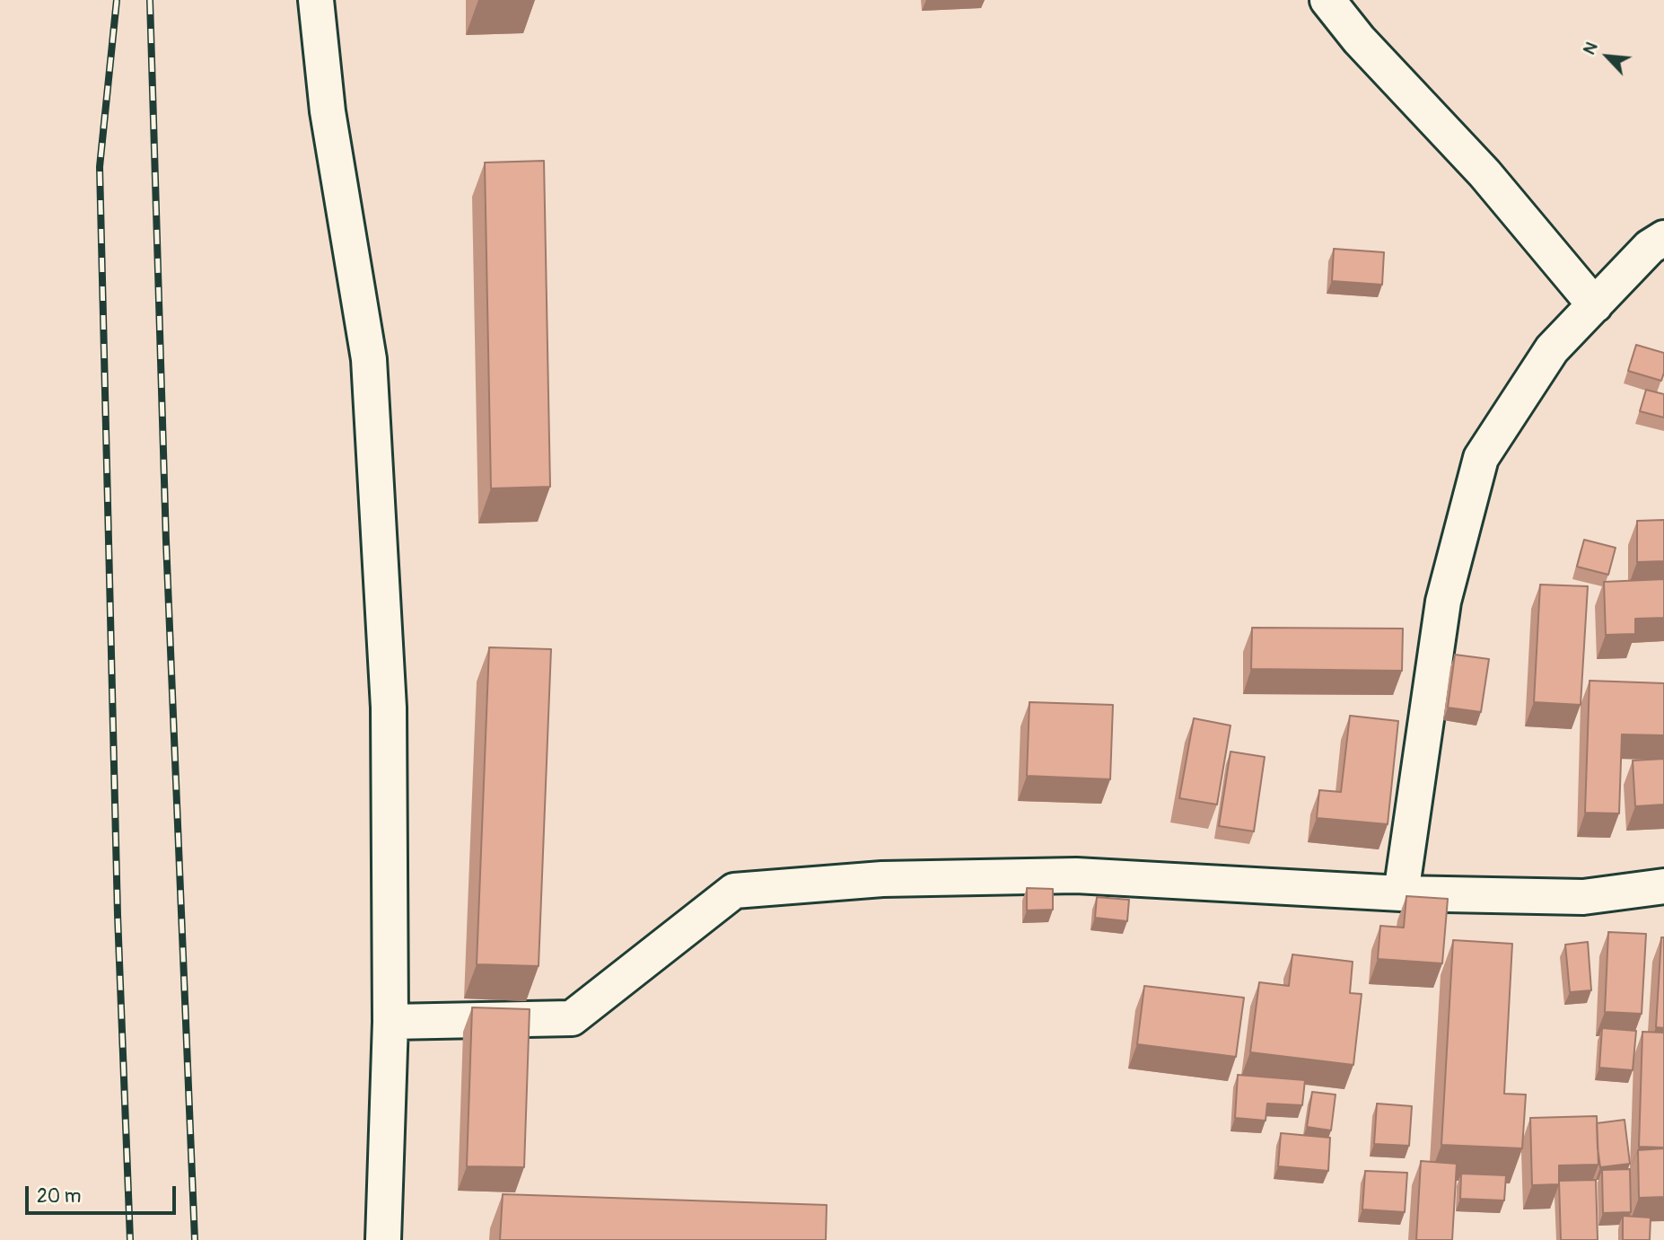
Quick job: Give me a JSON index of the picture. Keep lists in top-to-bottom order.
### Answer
{
  "scale_bar": "20 m",
  "north": "top left"
}
